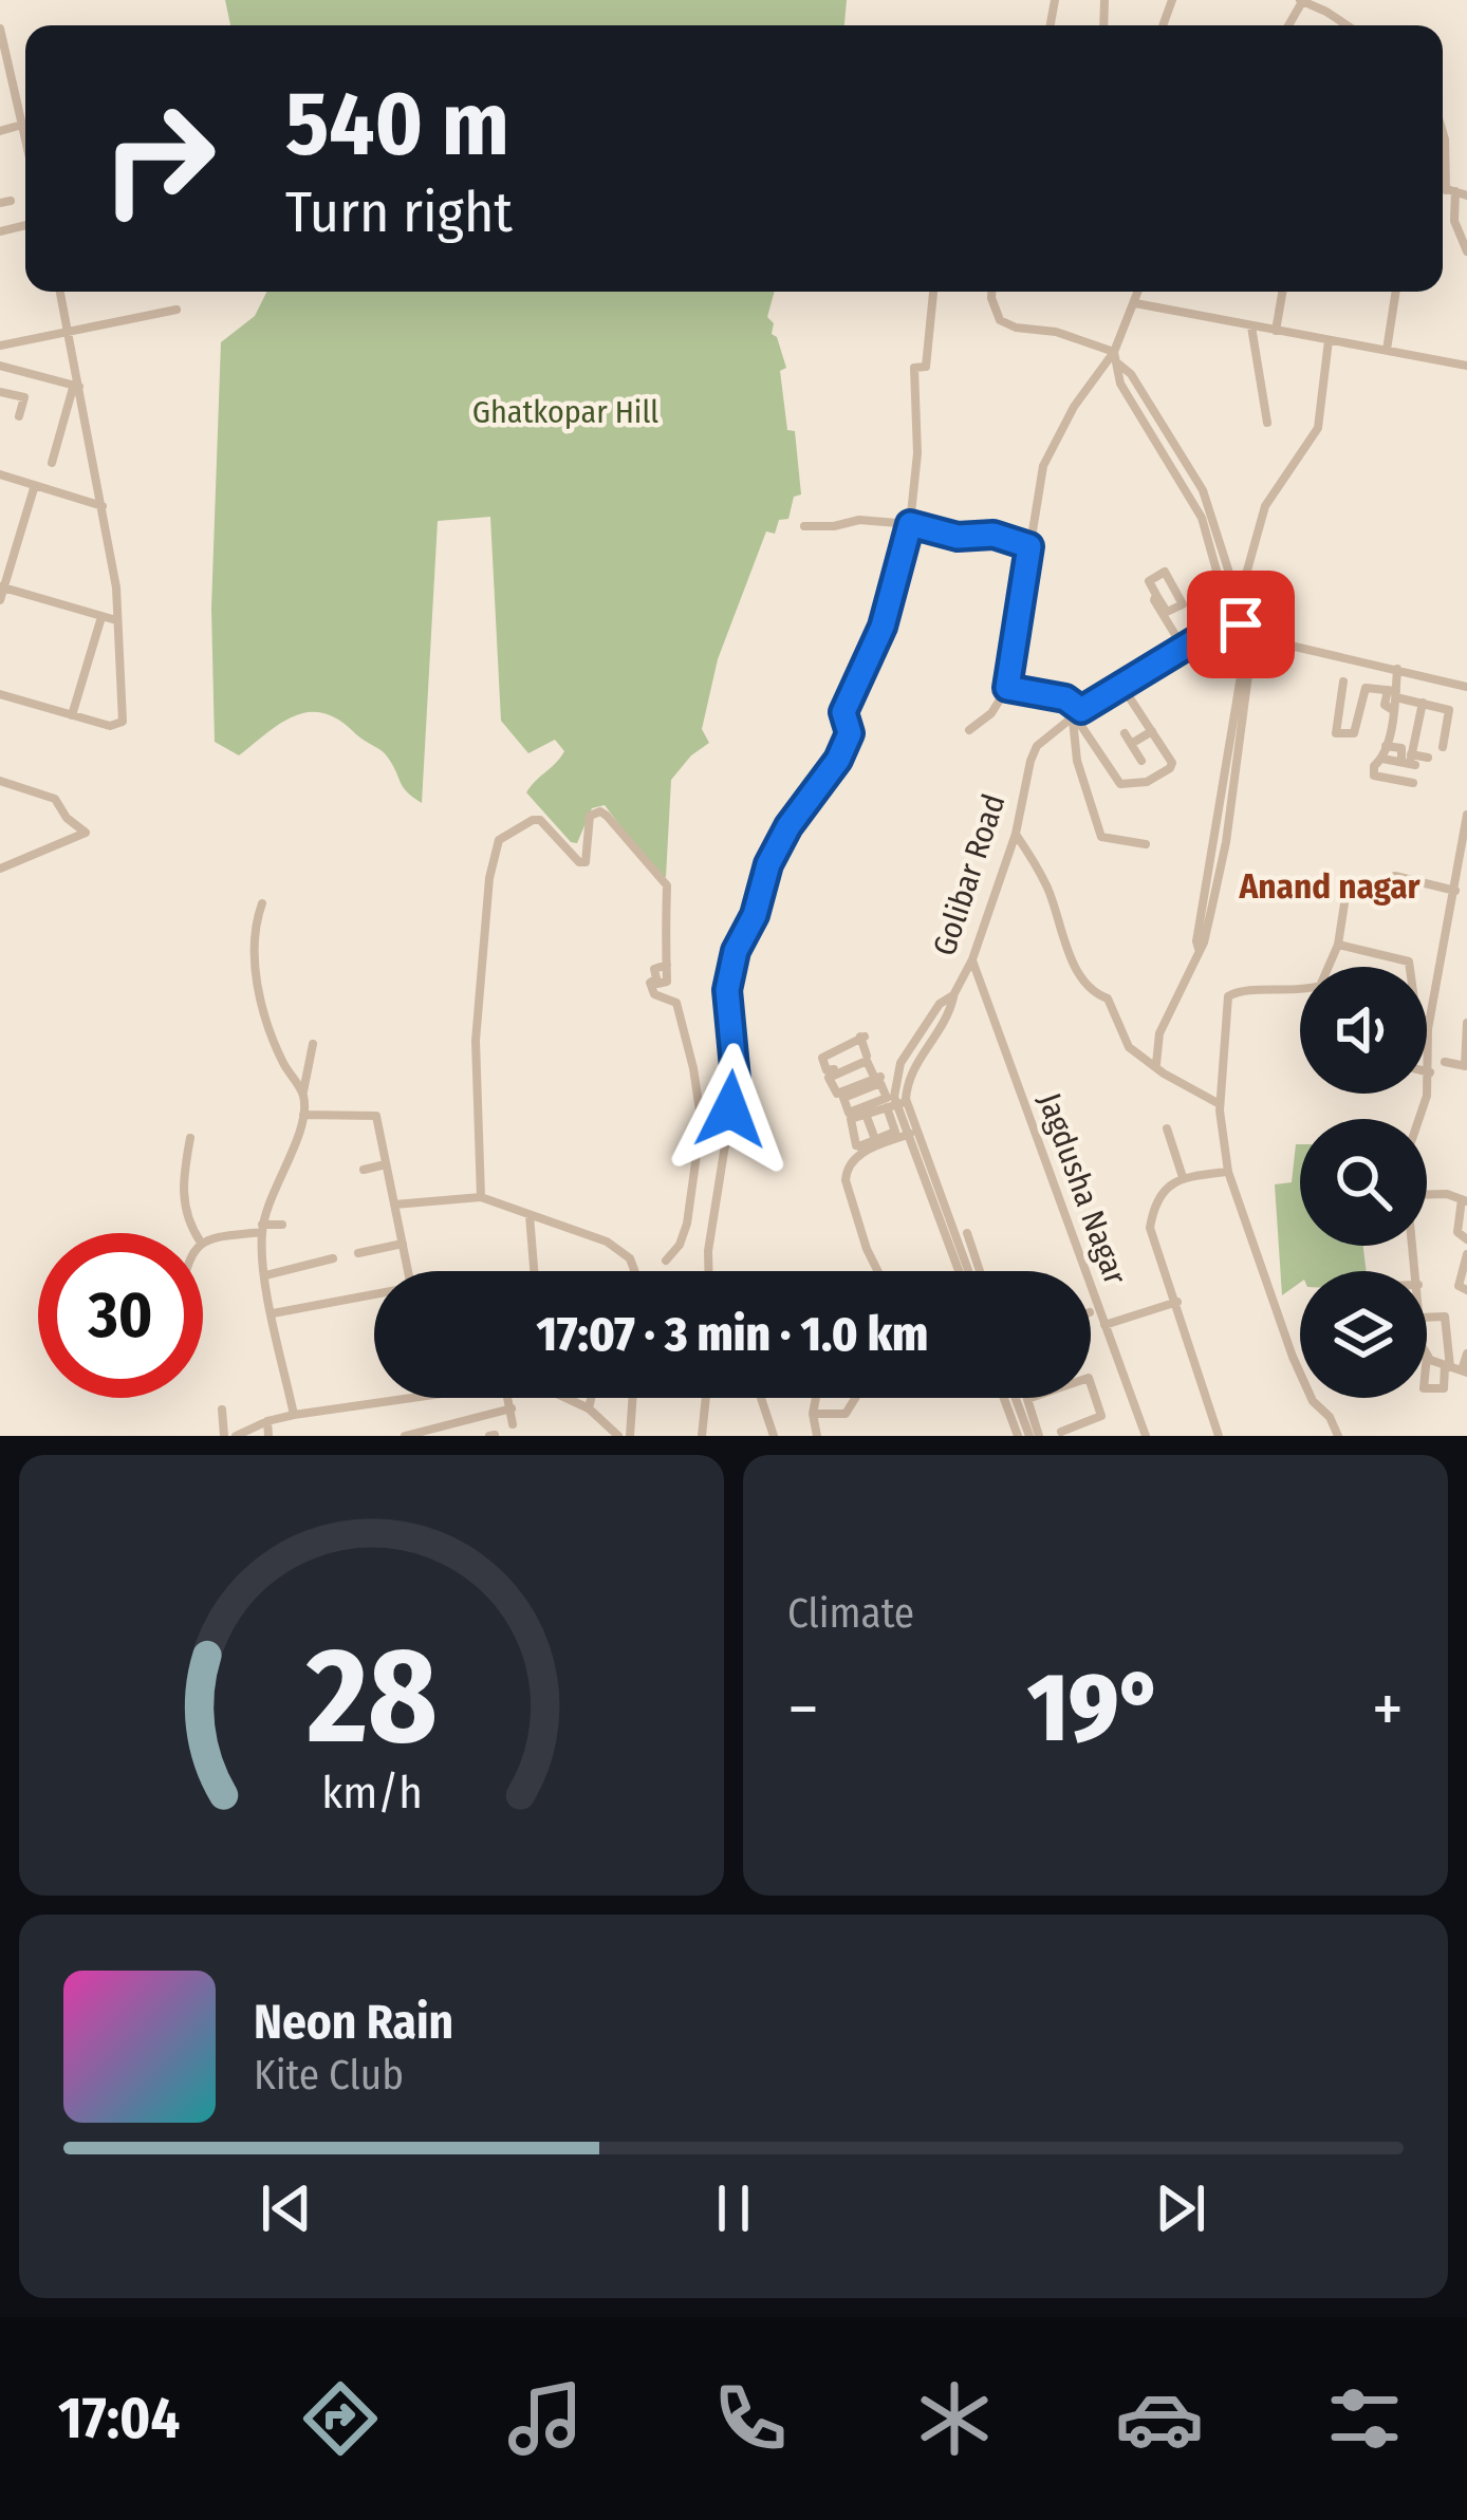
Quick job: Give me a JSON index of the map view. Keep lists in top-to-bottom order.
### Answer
{
  "streets": {
    "street": ["Golibar Road", "Jagdusha Nagar"]
  },
  "crossings": [
    ["Golibar Road", "Jagdusha Nagar"]
  ],
  "districts": ["Anand nagar"],
  "parks": ["Ghatkopar Hill"],
  "page": {
    "turn": ["540 m", "Turn right"],
    "limit": "30",
    "trip": "17:07 · 3 min · 1.0 km",
    "tile": "Climate",
    "heat": ["−", "19°", "+"],
    "song": ["Neon Rain", "Kite Club"],
    "tabs": "17:04",
    "gauge": ["28", "km/h"]
  }
}
